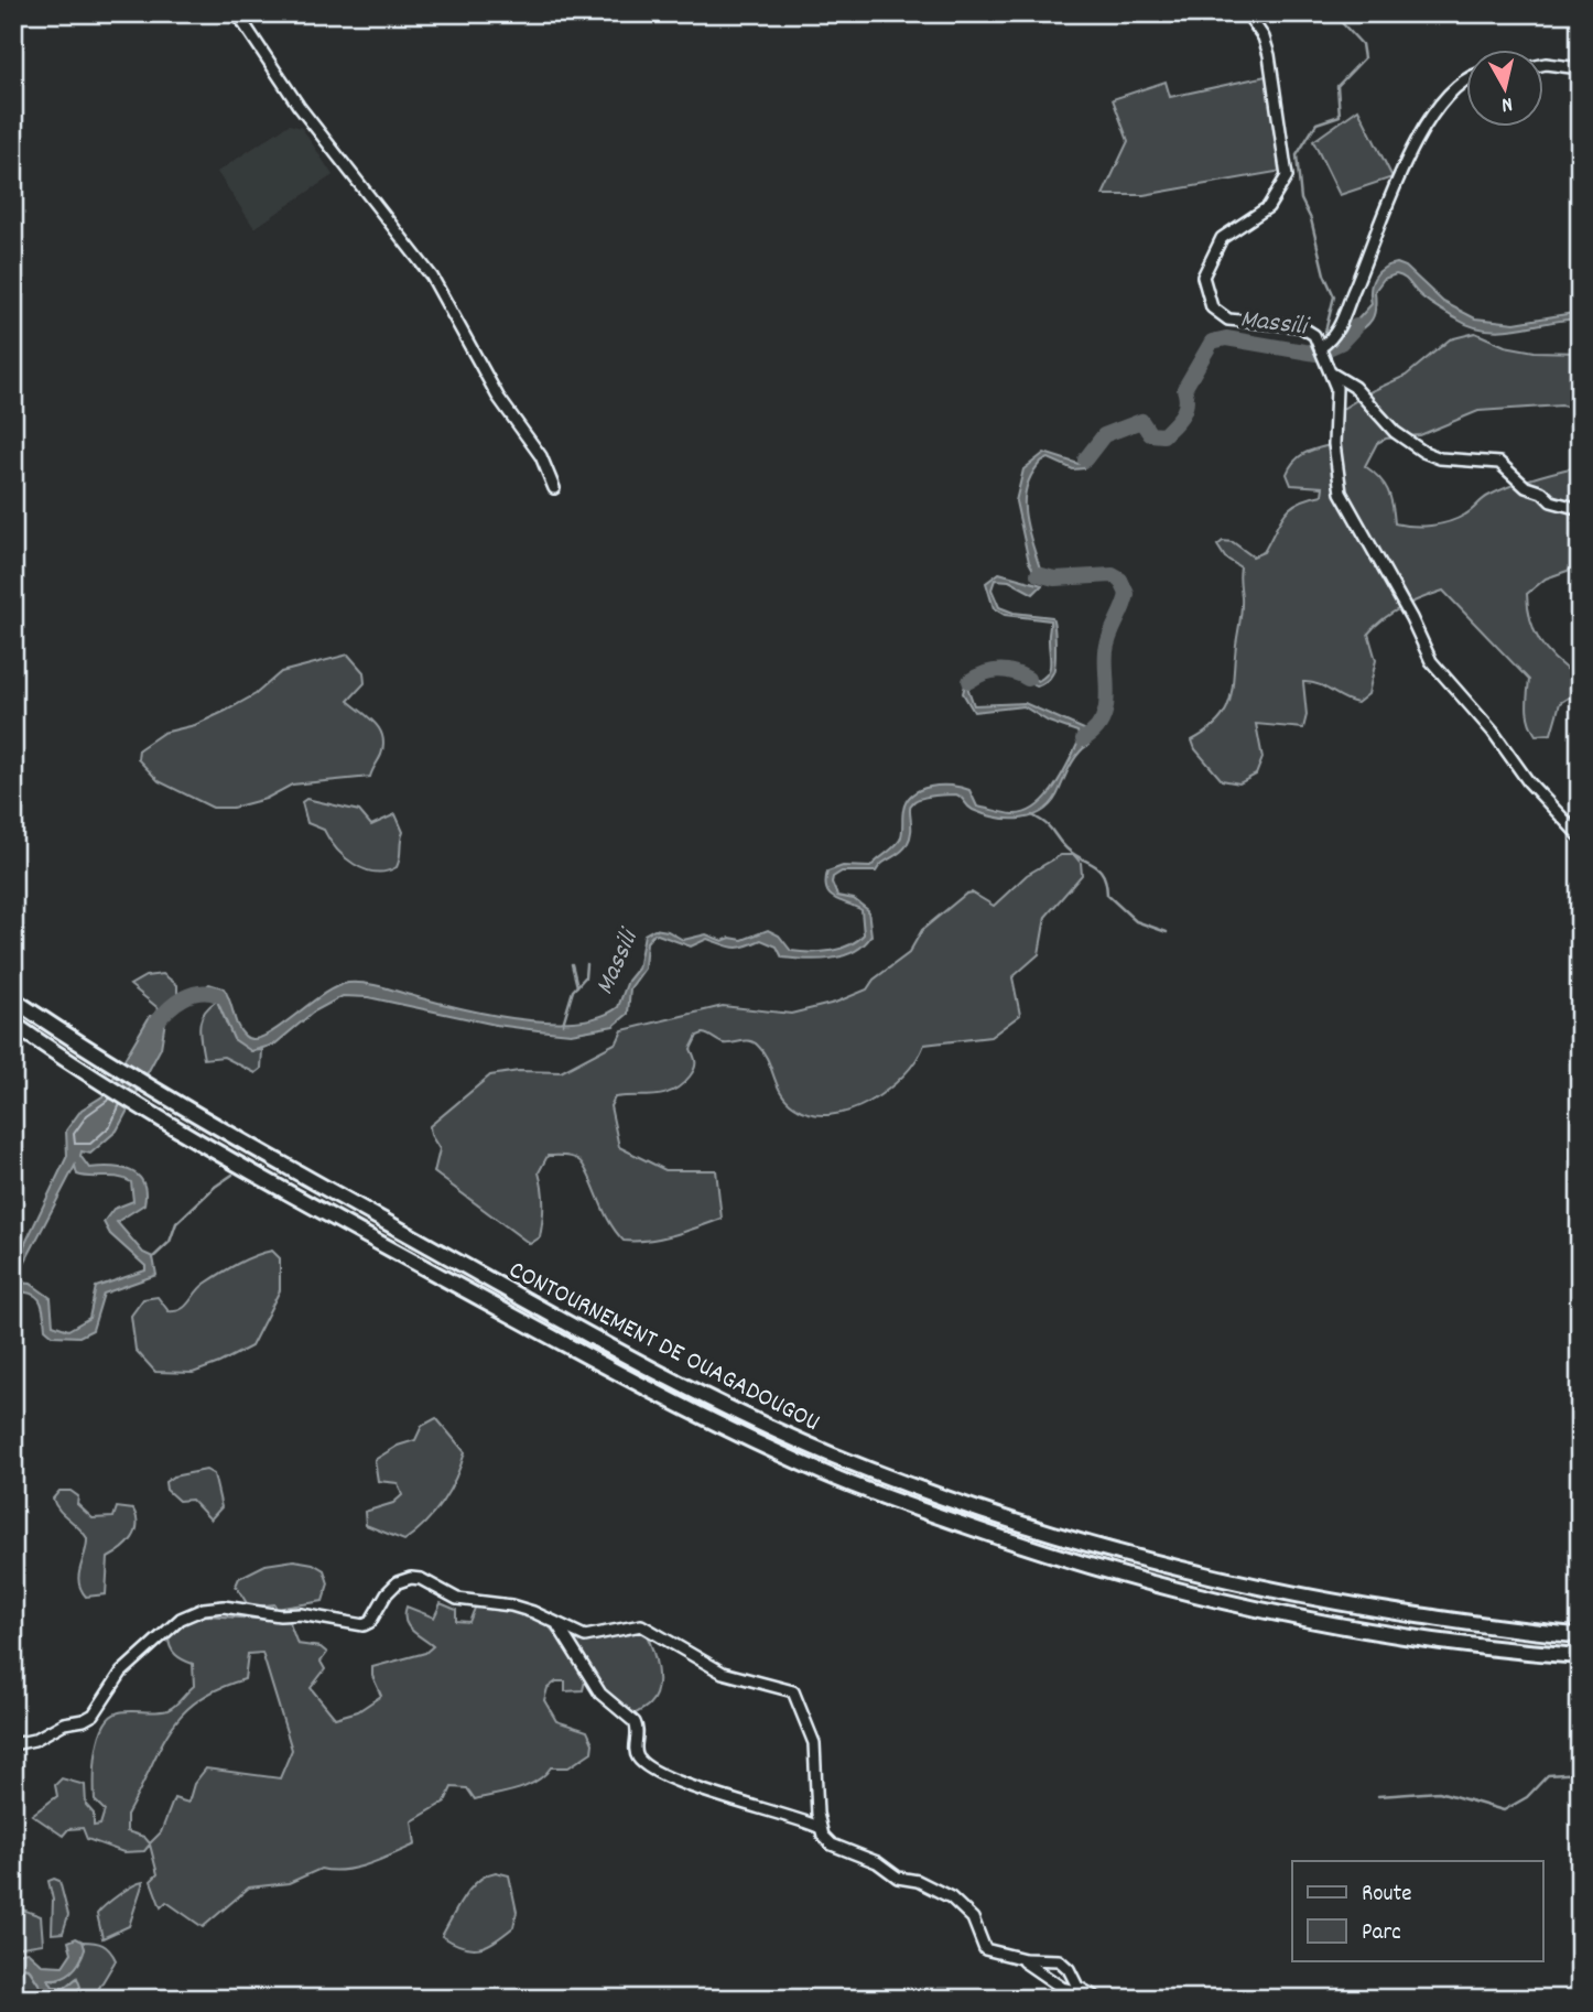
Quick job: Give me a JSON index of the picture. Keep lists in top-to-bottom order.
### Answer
{
  "streets": {
    "highway": ["CONTOURNEMENT DE OUAGADOUGOU"]
  },
  "water": ["Massili"],
  "legend": ["Route", "Parc"],
  "north": "bottom"
}
